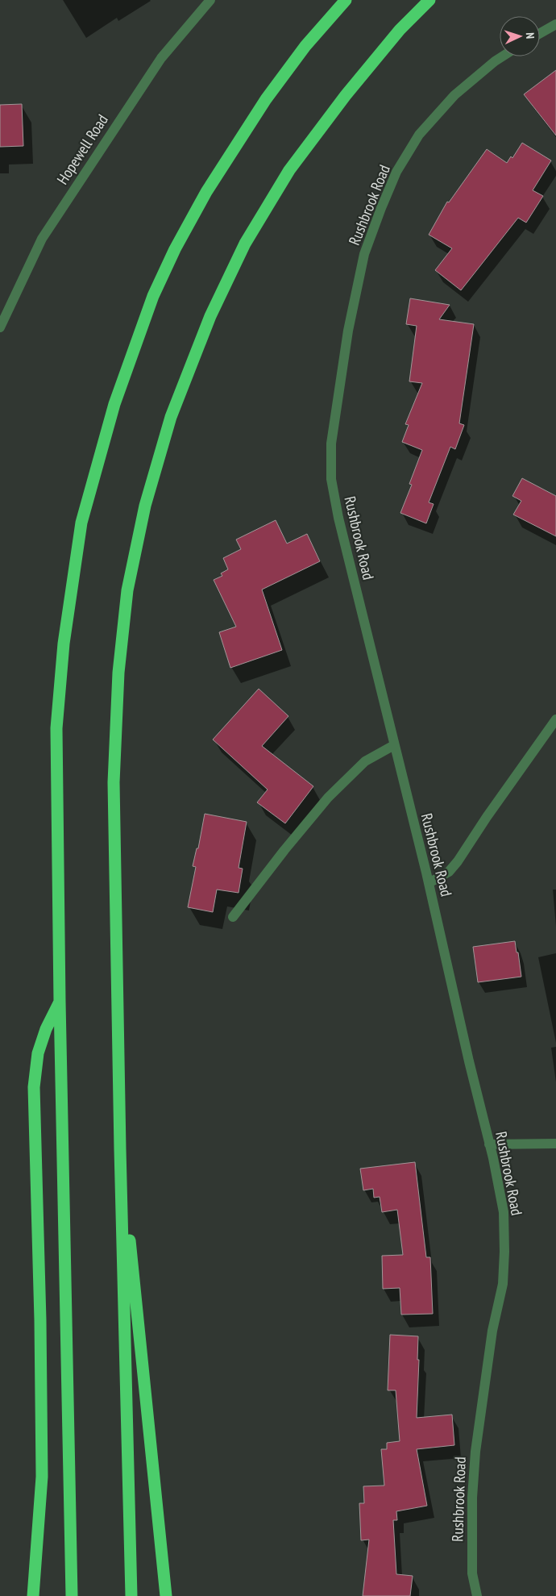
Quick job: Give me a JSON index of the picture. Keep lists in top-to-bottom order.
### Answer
{
  "streets": {
    "street": ["Hopewell Road", "Rushbrook Road"]
  },
  "north": "right"
}
